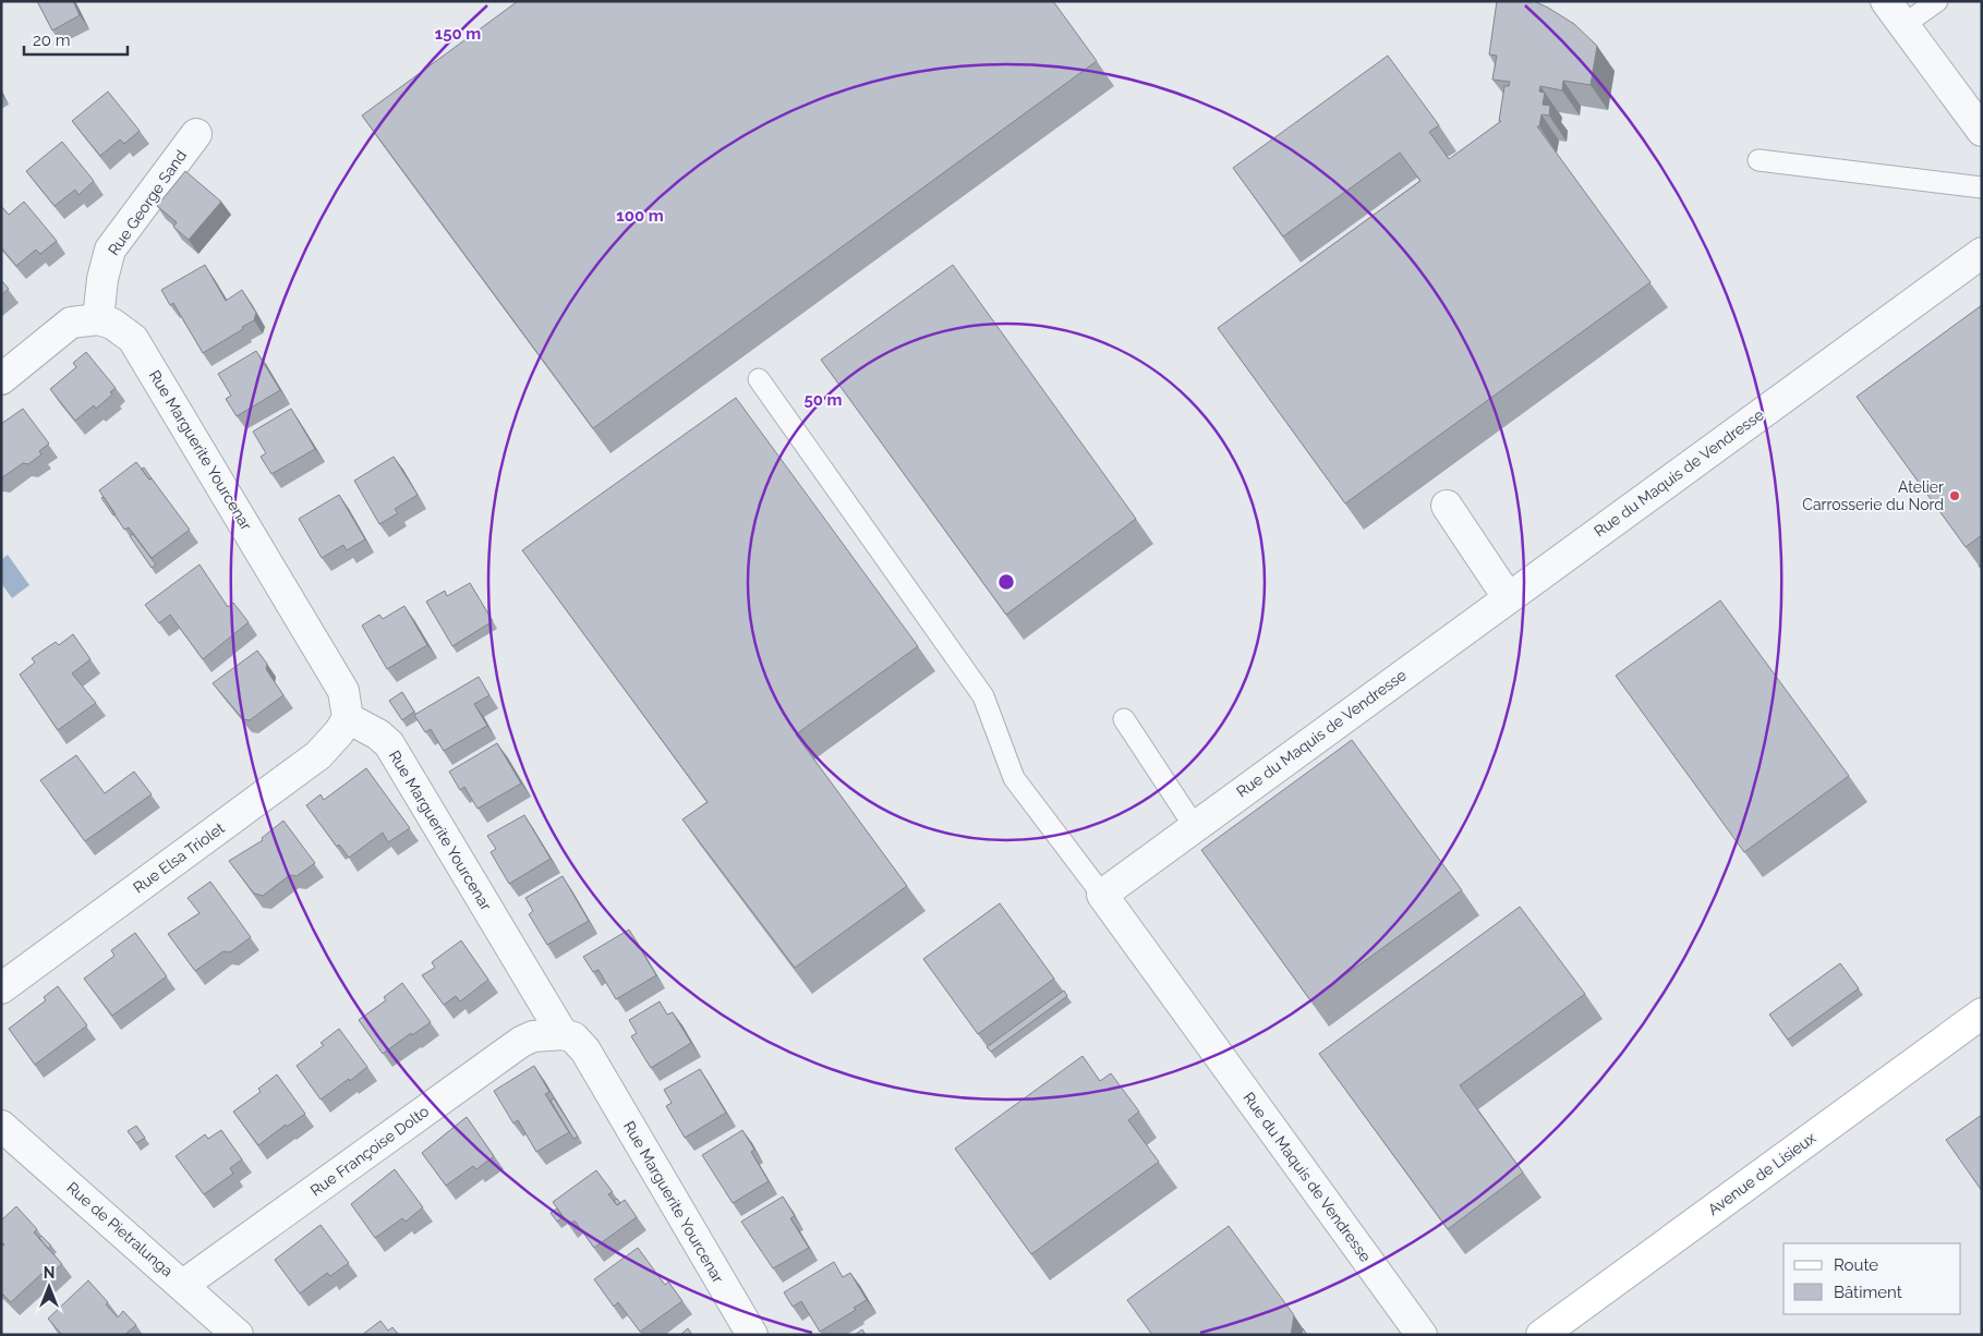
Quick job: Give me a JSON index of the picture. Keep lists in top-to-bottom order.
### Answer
{
  "streets": {
    "main road": ["Avenue de Lisieux"],
    "street": [
      "Rue George Sand",
      "Rue Marguerite Yourcenar",
      "Rue du Maquis de Vendresse",
      "Rue Elsa Triolet",
      "Rue Françoise Dolto",
      "Rue de Pietralunga"
    ]
  },
  "crossings": [
    ["Rue George Sand", "Rue Marguerite Yourcenar"],
    ["Rue Marguerite Yourcenar", "Rue Elsa Triolet"],
    ["Rue Marguerite Yourcenar", "Rue Françoise Dolto"],
    ["Rue Françoise Dolto", "Rue de Pietralunga"]
  ],
  "places": ["Atelier Carrosserie du Nord"],
  "legend": ["Route", "Bâtiment"],
  "scale_bar": "20 m",
  "north": "top",
  "rings": ["150 m", "100 m", "50 m"]
}
